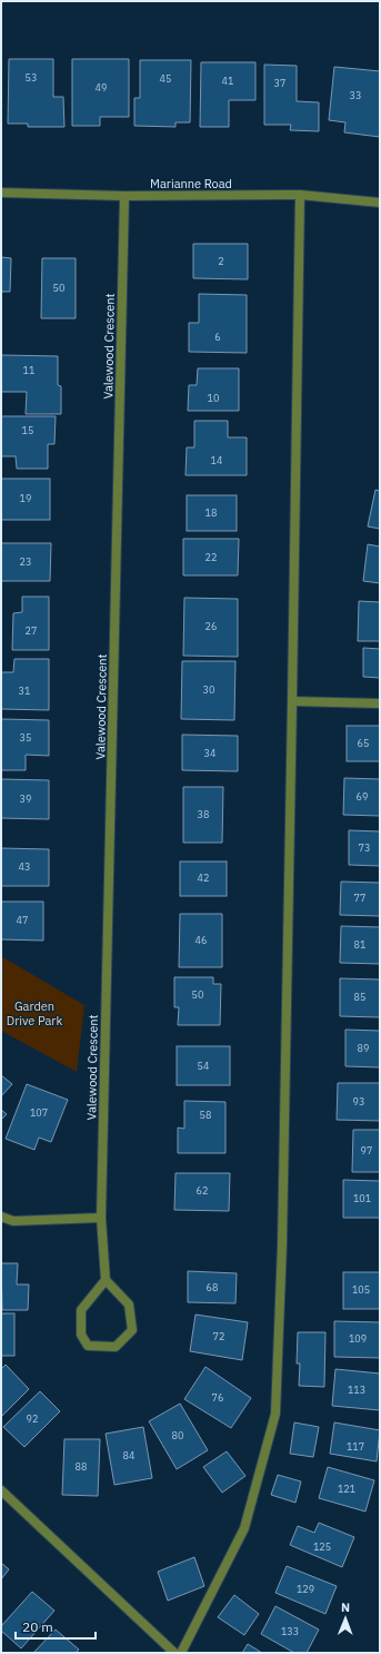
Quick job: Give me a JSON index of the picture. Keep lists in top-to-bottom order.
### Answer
{
  "streets": {
    "street": ["Marianne Road", "Valewood Crescent"]
  },
  "crossings": [
    ["Marianne Road", "Valewood Crescent"]
  ],
  "parks": ["Garden Drive Park"],
  "house_numbers": [
    "53",
    "45",
    "41",
    "37",
    "49",
    "33",
    "2",
    "50",
    "6",
    "11",
    "10",
    "15",
    "14",
    "19",
    "18",
    "22",
    "23",
    "26",
    "27",
    "30",
    "31",
    "35",
    "65",
    "34",
    "69",
    "39",
    "38",
    "73",
    "43",
    "42",
    "77",
    "47",
    "46",
    "81",
    "50",
    "85",
    "89",
    "54",
    "93",
    "107",
    "58",
    "97",
    "62",
    "101",
    "68",
    "105",
    "72",
    "109",
    "113",
    "76",
    "92",
    "80",
    "117",
    "84",
    "88",
    "121",
    "125",
    "129",
    "133"
  ],
  "scale_bar": "20 m",
  "north": "top"
}
